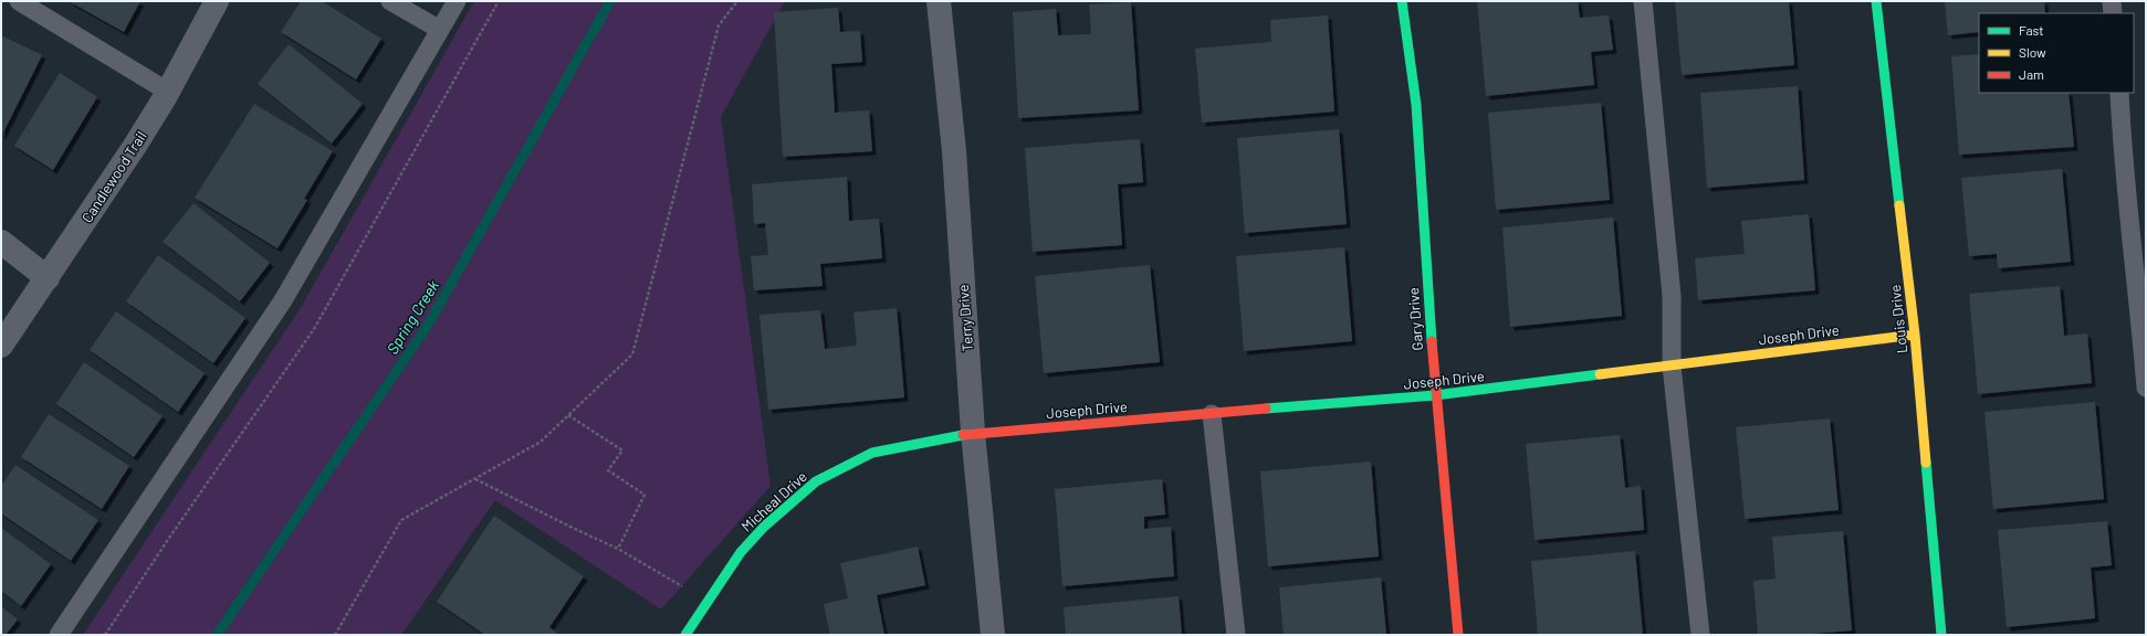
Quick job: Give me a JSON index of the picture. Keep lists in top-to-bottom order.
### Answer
{
  "streets": {
    "street": [
      "Candlewood Trail",
      "Terry Drive",
      "Gary Drive",
      "Louis Drive",
      "Joseph Drive",
      "Micheal Drive"
    ]
  },
  "crossings": [
    ["Terry Drive", "Joseph Drive"],
    ["Terry Drive", "Micheal Drive"],
    ["Gary Drive", "Joseph Drive"],
    ["Louis Drive", "Joseph Drive"],
    ["Joseph Drive", "Micheal Drive"]
  ],
  "water": ["Spring Creek"],
  "legend": ["Fast", "Slow", "Jam"]
}
